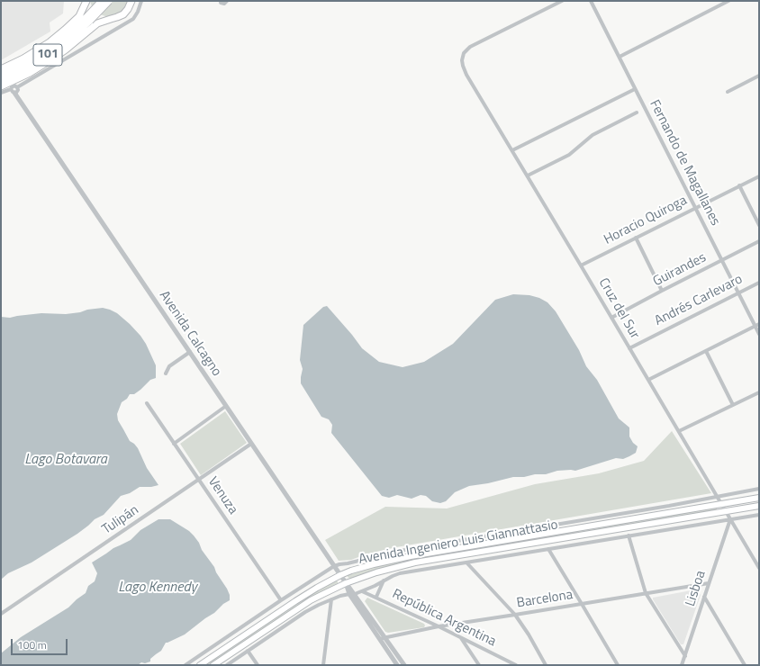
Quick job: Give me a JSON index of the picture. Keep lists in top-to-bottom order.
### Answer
{
  "streets": {
    "highway": ["101"],
    "main road": ["Avenida Ingeniero Luis Giannattasio"],
    "street": [
      "Fernando de Magallanes",
      "Horacio Quiroga",
      "Guirandes",
      "Andrés Carlevaro",
      "Cruz del Sur",
      "Avenida Calcagno",
      "Venuza",
      "Tulipán",
      "Lisboa",
      "Barcelona",
      "República Argentina"
    ]
  },
  "crossings": [
    ["Fernando de Magallanes", "Horacio Quiroga"],
    ["Fernando de Magallanes", "Guirandes"],
    ["Fernando de Magallanes", "Andrés Carlevaro"],
    ["Horacio Quiroga", "Cruz del Sur"],
    ["Guirandes", "Cruz del Sur"],
    ["Andrés Carlevaro", "Cruz del Sur"],
    ["Cruz del Sur", "Avenida Ingeniero Luis Giannattasio"],
    ["Cruz del Sur", "Lisboa"],
    ["Avenida Calcagno", "Tulipán"],
    ["Avenida Calcagno", "Avenida Ingeniero Luis Giannattasio"],
    ["Avenida Calcagno", "Barcelona"],
    ["Venuza", "Tulipán"],
    ["Venuza", "Avenida Ingeniero Luis Giannattasio"],
    ["Avenida Ingeniero Luis Giannattasio", "Lisboa"],
    ["Avenida Ingeniero Luis Giannattasio", "República Argentina"],
    ["Lisboa", "Barcelona"],
    ["Barcelona", "República Argentina"]
  ],
  "water": ["Lago Botavara", "Lago Kennedy"],
  "scale_bar": "100 m"
}
